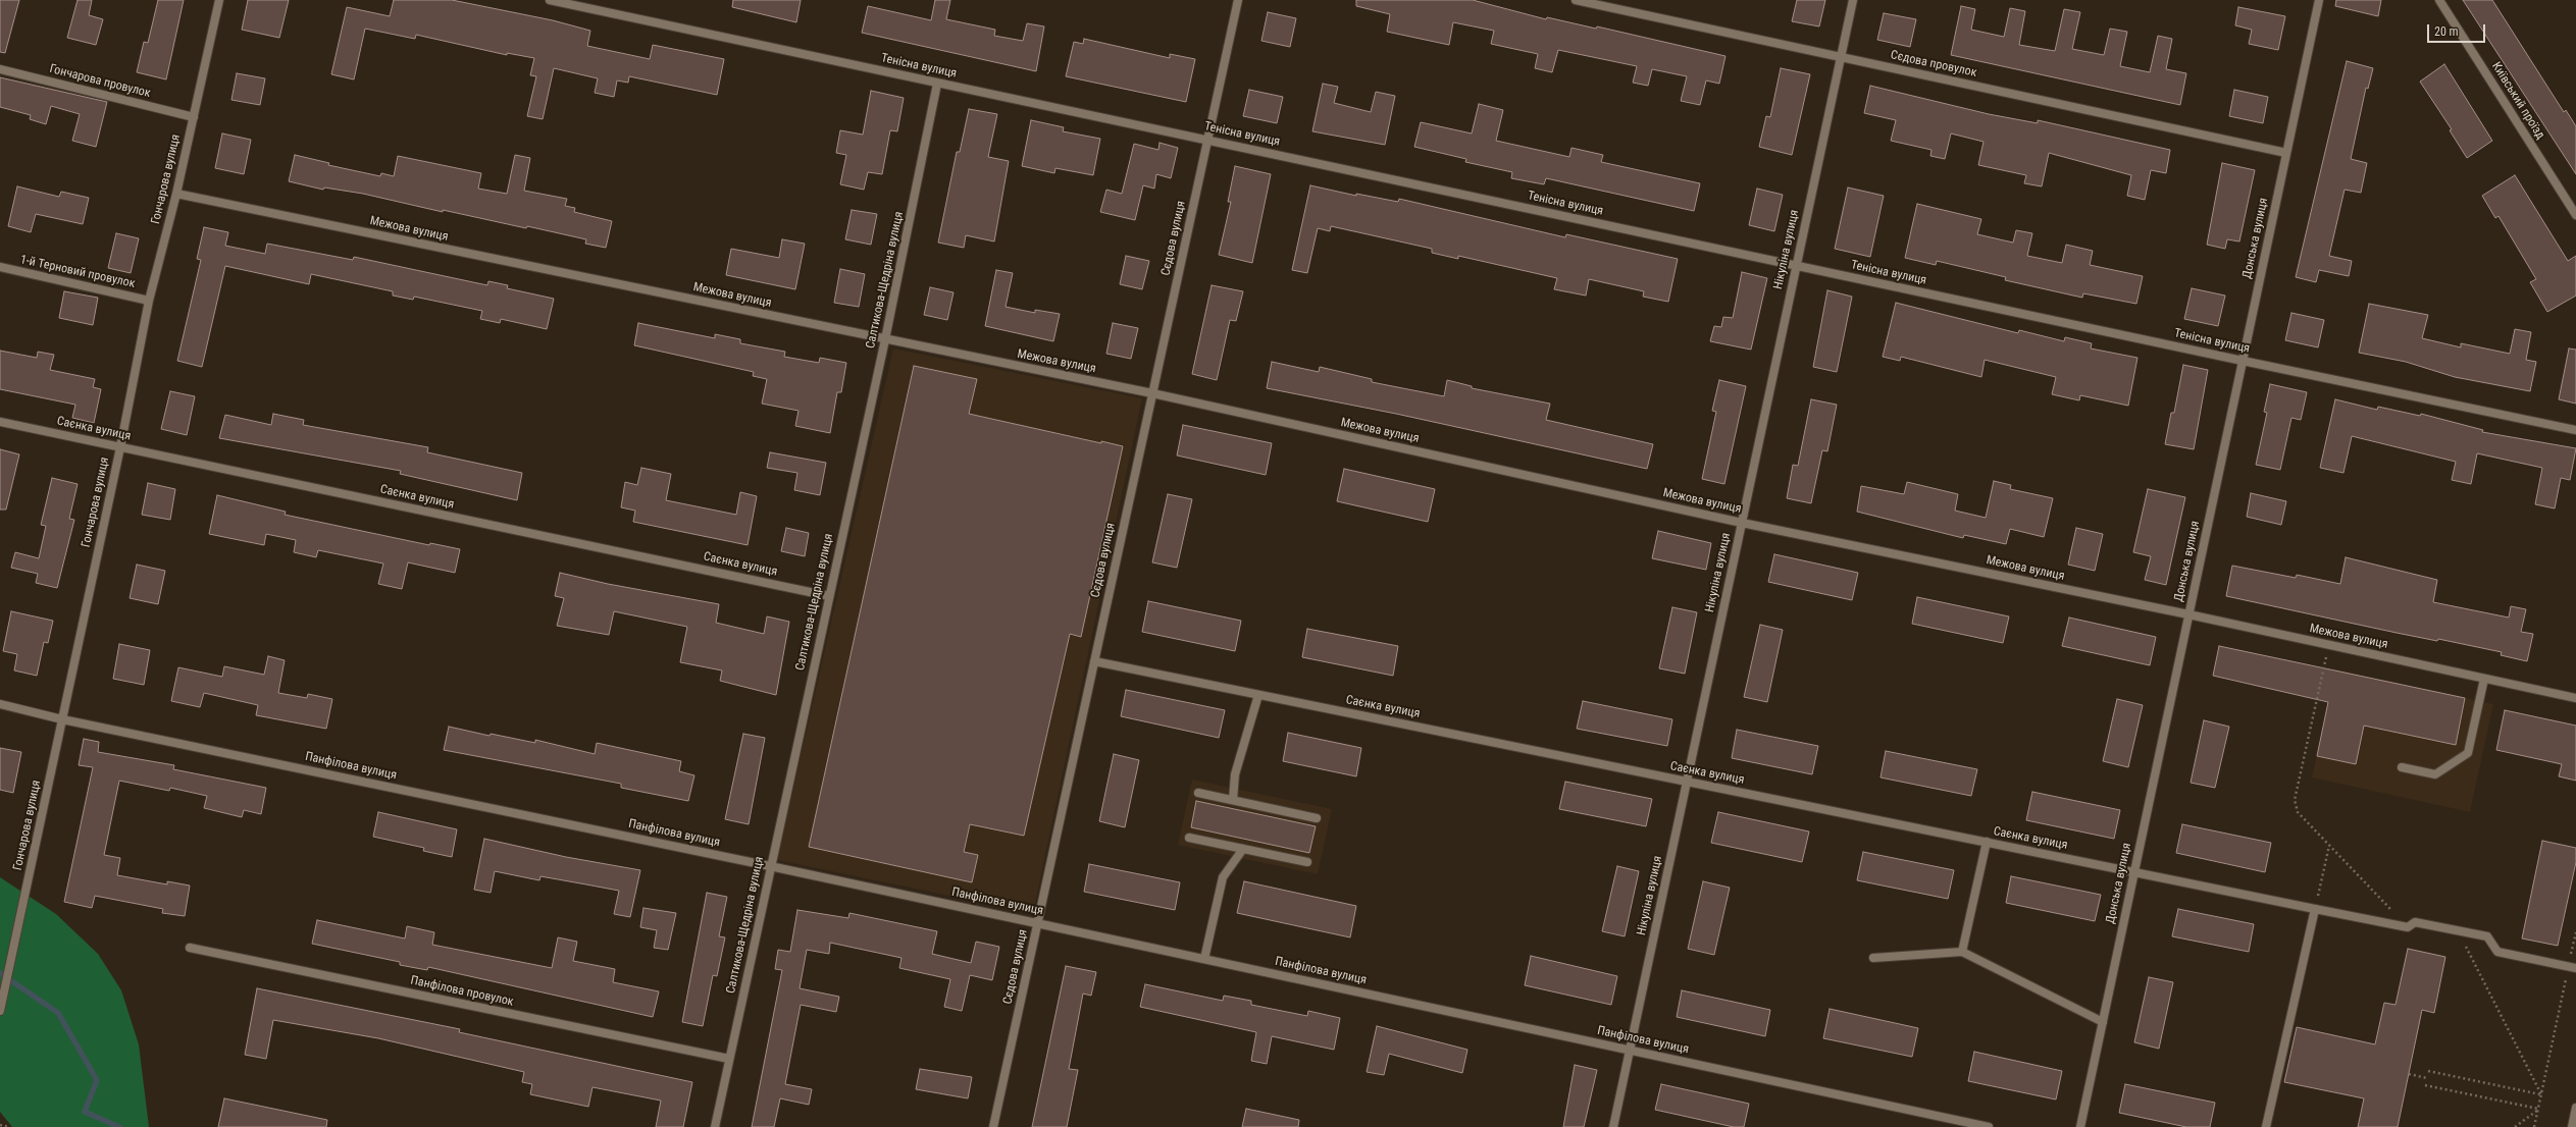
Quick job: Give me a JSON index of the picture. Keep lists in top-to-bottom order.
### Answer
{
  "streets": {
    "street": [
      "Сєдова провулок",
      "Тенісна вулиця",
      "Гончарова провулок",
      "Київський проїзд",
      "Гончарова вулиця",
      "Межова вулиця",
      "Сєдова вулиця",
      "Донська вулиця",
      "Нікуліна вулиця",
      "1-й Терновий провулок",
      "Салтикова-Щедріна вулиця",
      "Саєнка вулиця",
      "Панфілова вулиця",
      "Панфілова провулок"
    ]
  },
  "crossings": [
    ["Сєдова провулок", "Донська вулиця"],
    ["Сєдова провулок", "Нікуліна вулиця"],
    ["Тенісна вулиця", "Сєдова вулиця"],
    ["Тенісна вулиця", "Донська вулиця"],
    ["Тенісна вулиця", "Нікуліна вулиця"],
    ["Тенісна вулиця", "Салтикова-Щедріна вулиця"],
    ["Гончарова провулок", "Гончарова вулиця"],
    ["Гончарова вулиця", "Межова вулиця"],
    ["Гончарова вулиця", "1-й Терновий провулок"],
    ["Гончарова вулиця", "Саєнка вулиця"],
    ["Гончарова вулиця", "Панфілова вулиця"],
    ["Межова вулиця", "Сєдова вулиця"],
    ["Межова вулиця", "Донська вулиця"],
    ["Межова вулиця", "Нікуліна вулиця"],
    ["Межова вулиця", "Салтикова-Щедріна вулиця"],
    ["Сєдова вулиця", "Саєнка вулиця"],
    ["Сєдова вулиця", "Панфілова вулиця"],
    ["Донська вулиця", "Саєнка вулиця"],
    ["Нікуліна вулиця", "Саєнка вулиця"],
    ["Нікуліна вулиця", "Панфілова вулиця"],
    ["Салтикова-Щедріна вулиця", "Саєнка вулиця"],
    ["Салтикова-Щедріна вулиця", "Панфілова вулиця"],
    ["Салтикова-Щедріна вулиця", "Панфілова провулок"]
  ],
  "scale_bar": "20 m"
}
